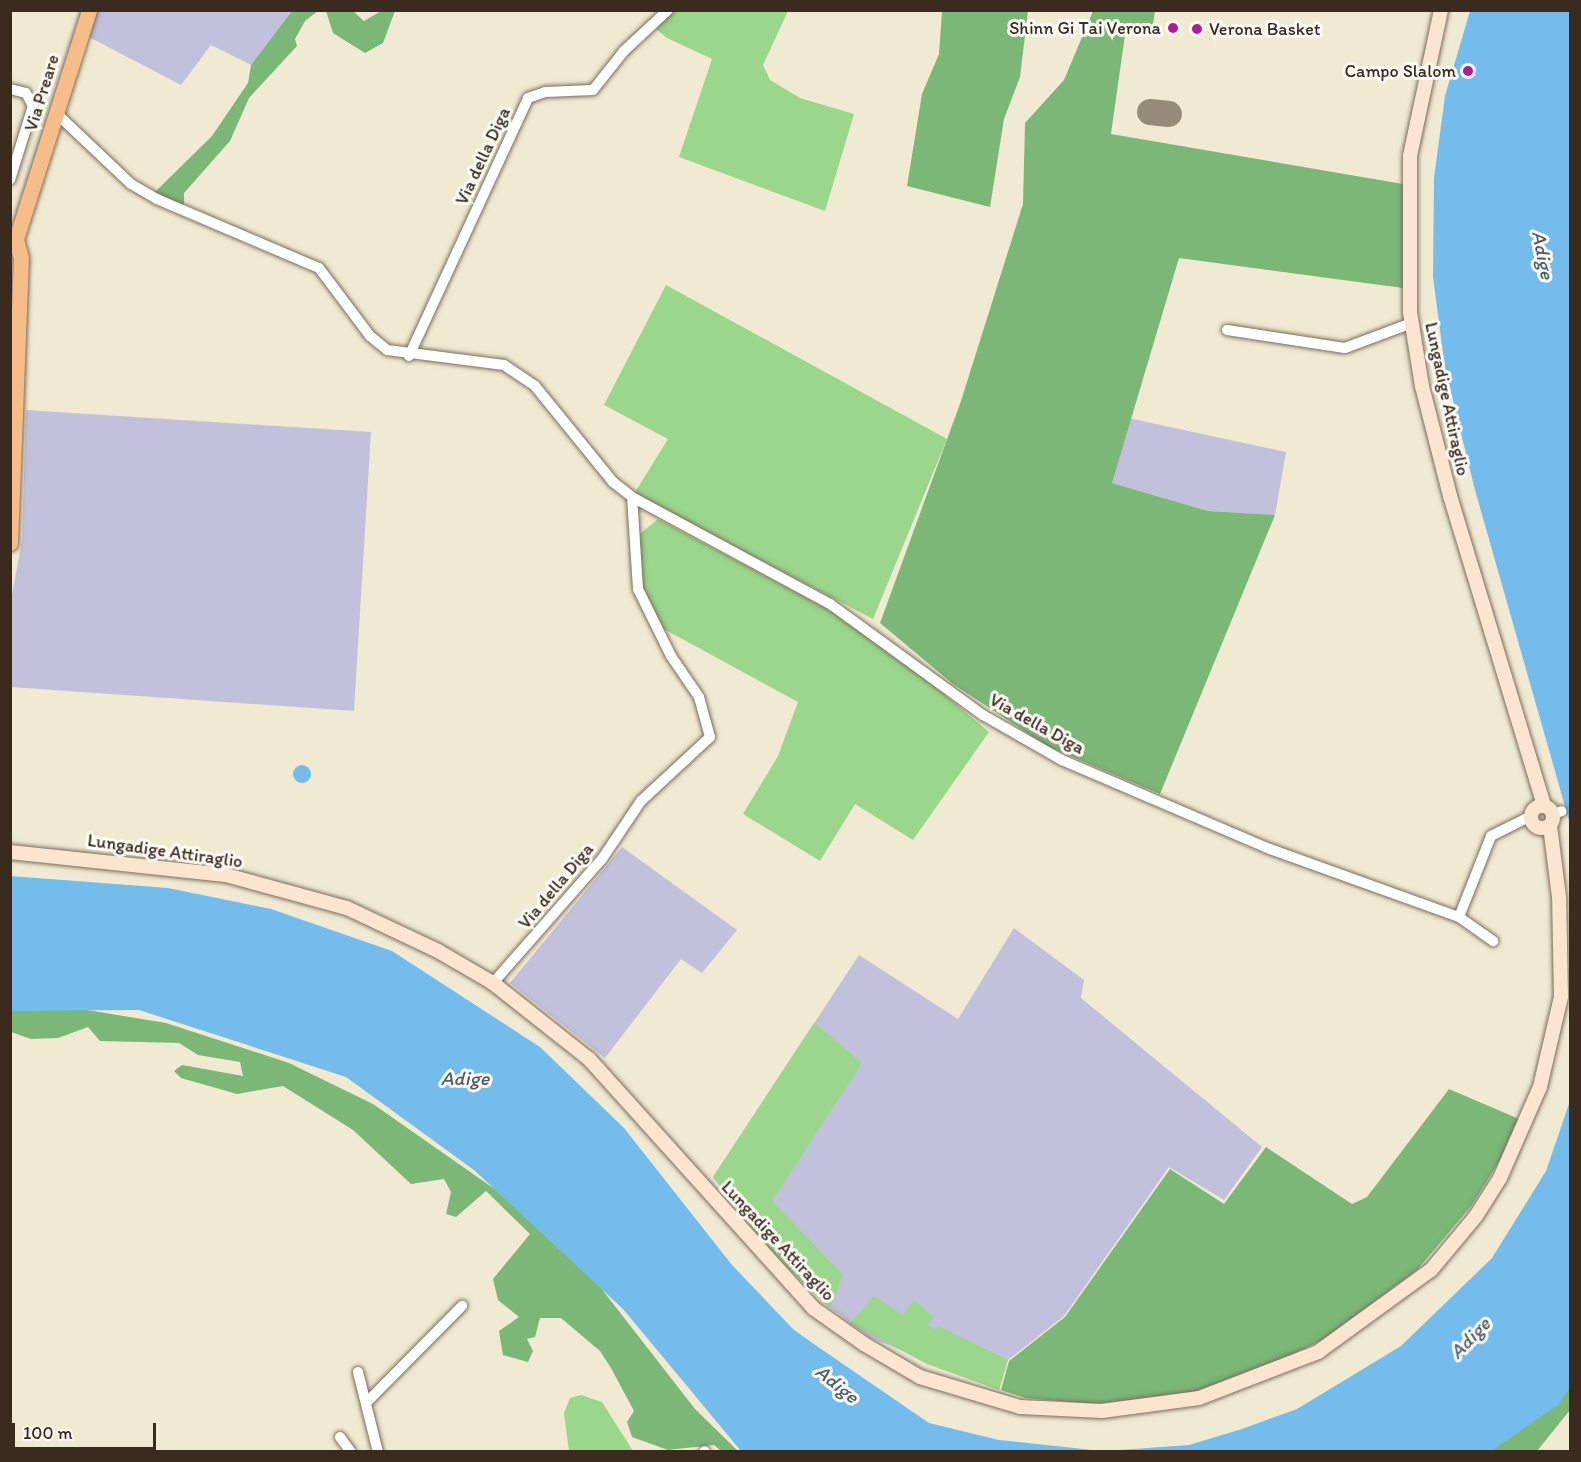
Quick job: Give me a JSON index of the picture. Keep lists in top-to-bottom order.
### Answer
{
  "streets": {
    "main road": ["Via Preare"],
    "street": ["Via della Diga", "Lungadige Attiraglio"]
  },
  "crossings": [
    ["Via Preare", "Via della Diga"],
    ["Via della Diga", "Lungadige Attiraglio"]
  ],
  "water": ["Adige"],
  "places": ["Shinn Gi Tai Verona", "Verona Basket", "Campo Slalom"],
  "scale_bar": "100 m"
}
